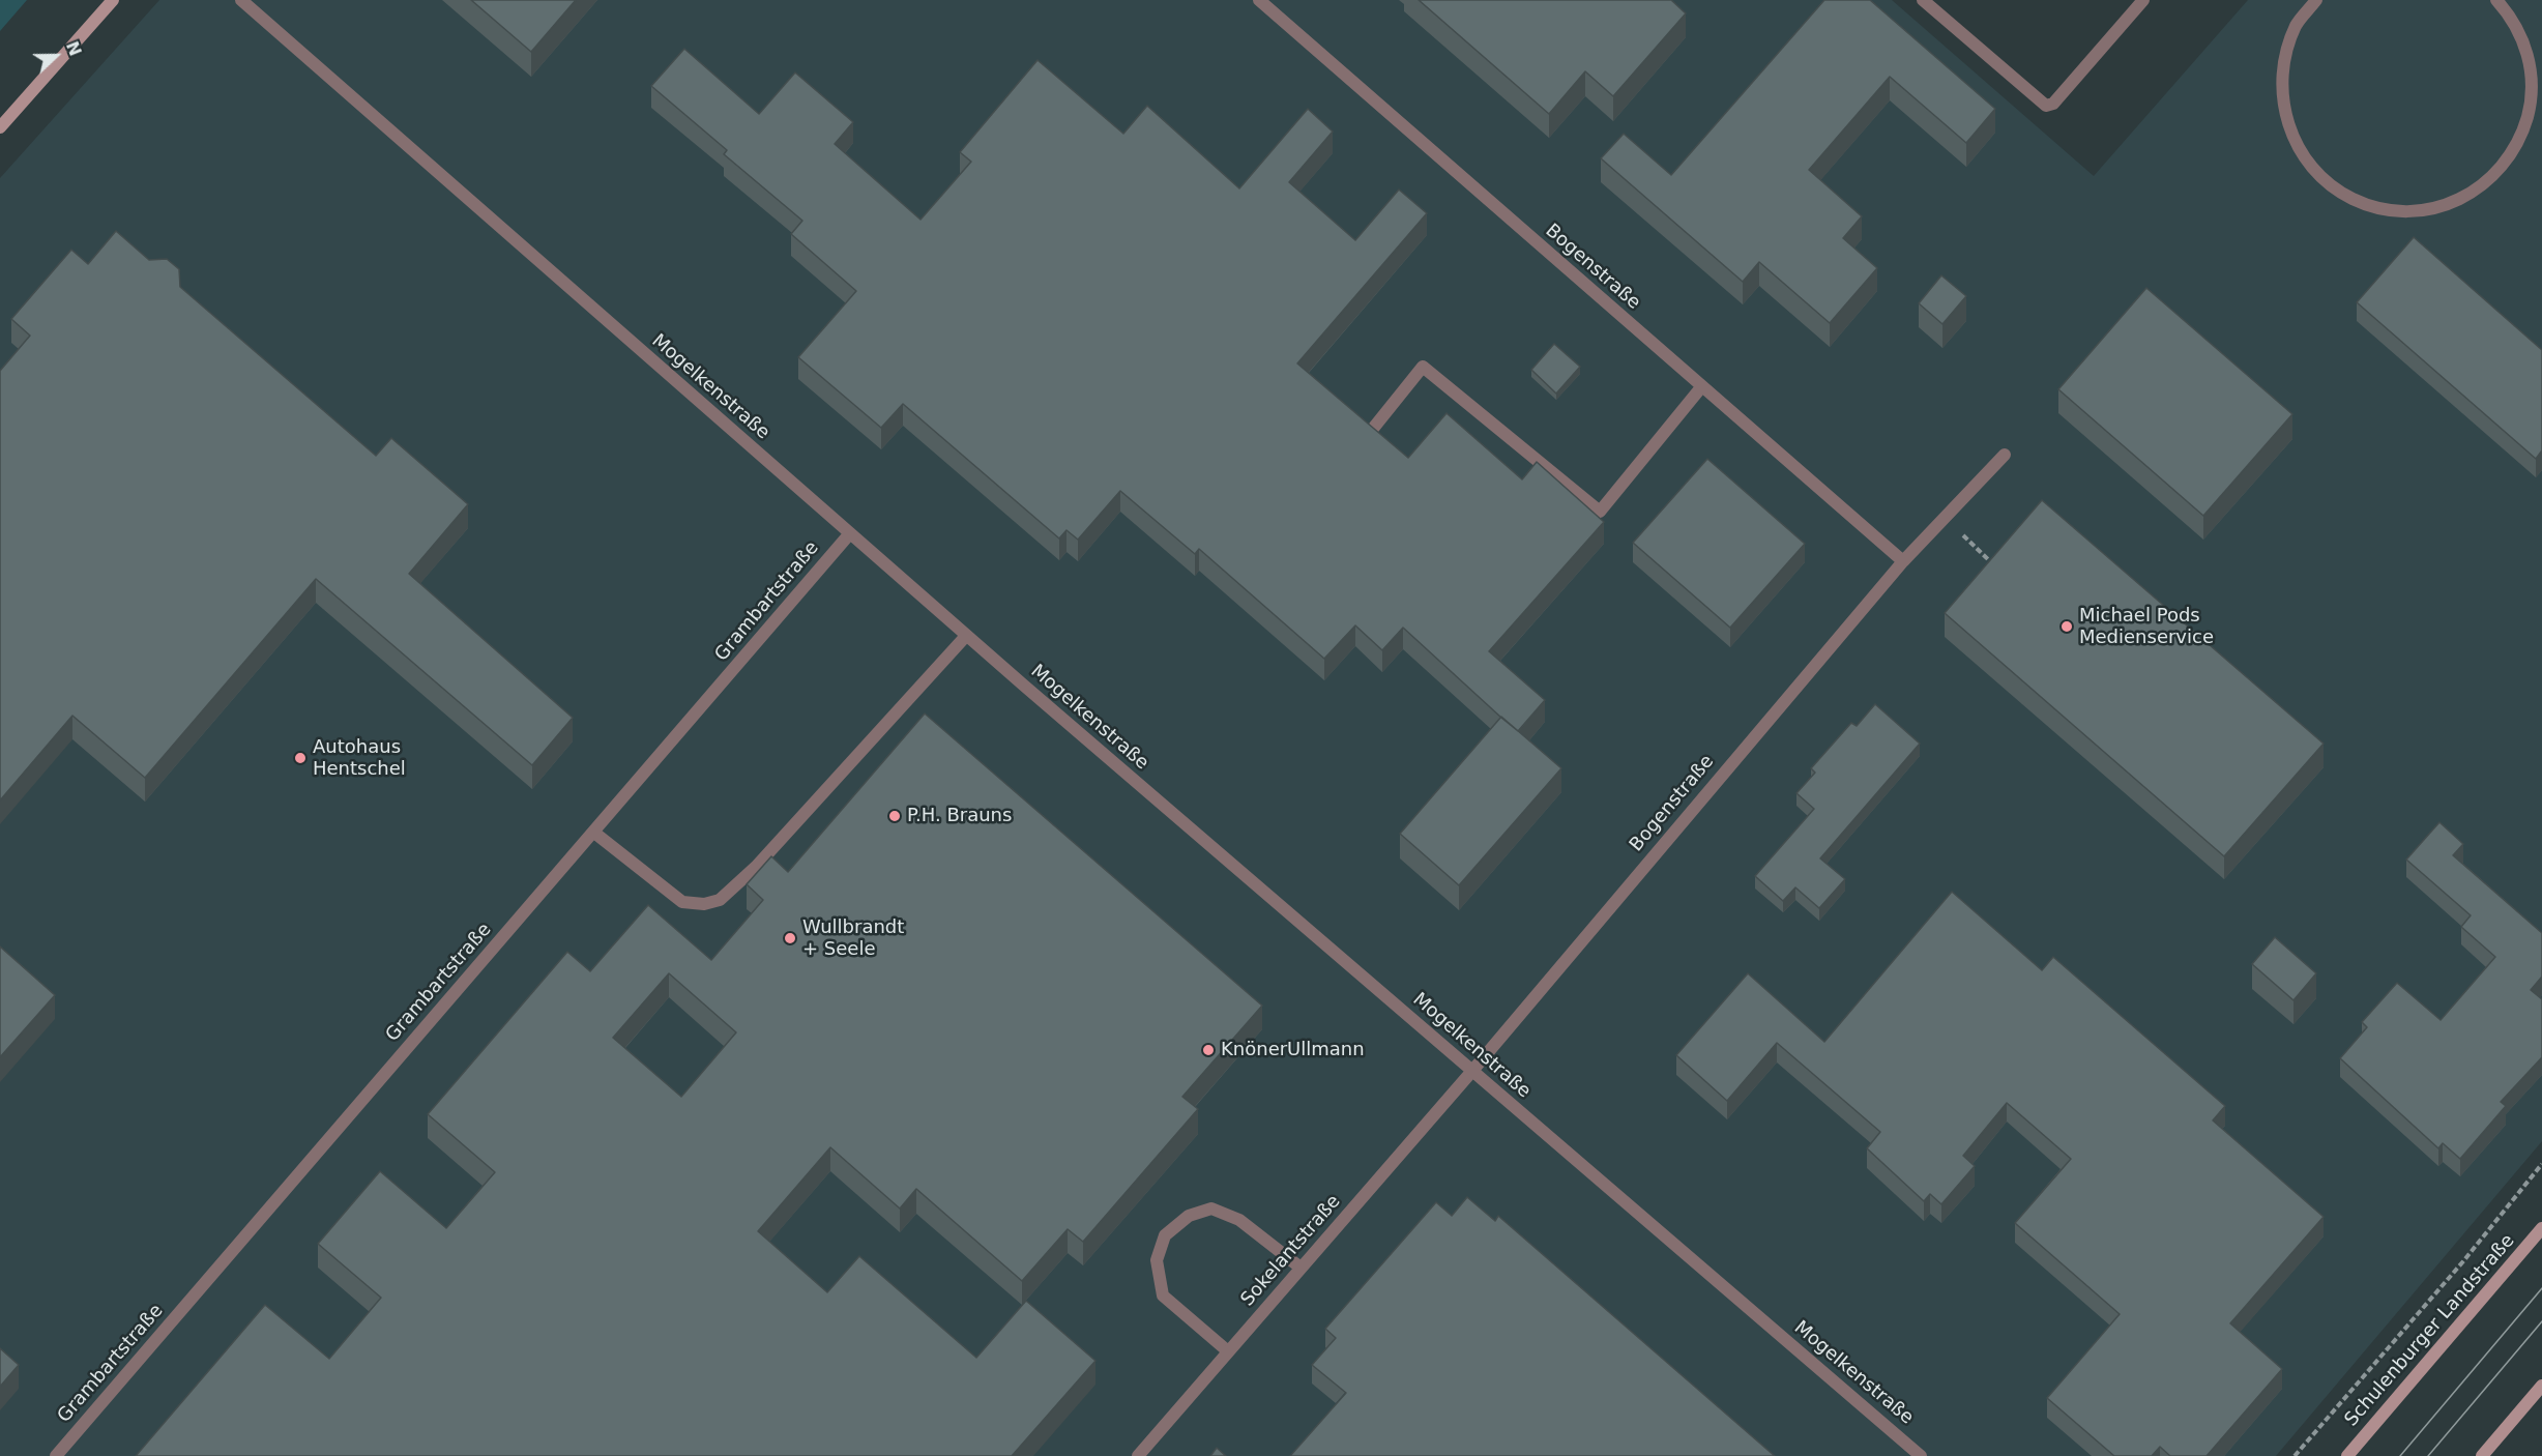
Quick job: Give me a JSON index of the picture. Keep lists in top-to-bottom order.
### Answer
{
  "streets": {
    "main road": ["Schulenburger Landstraße"],
    "street": [
      "Bogenstraße",
      "Mogelkenstraße",
      "Grambartstraße",
      "Sokelantstraße"
    ]
  },
  "crossings": [
    ["Bogenstraße", "Mogelkenstraße"],
    ["Bogenstraße", "Sokelantstraße"],
    ["Mogelkenstraße", "Grambartstraße"],
    ["Mogelkenstraße", "Sokelantstraße"]
  ],
  "places": [
    "Michael Pods Medienservice",
    "Autohaus Hentschel",
    "P.H. Brauns",
    "Wullbrandt + Seele",
    "KnönerUllmann"
  ],
  "north": "right"
}
